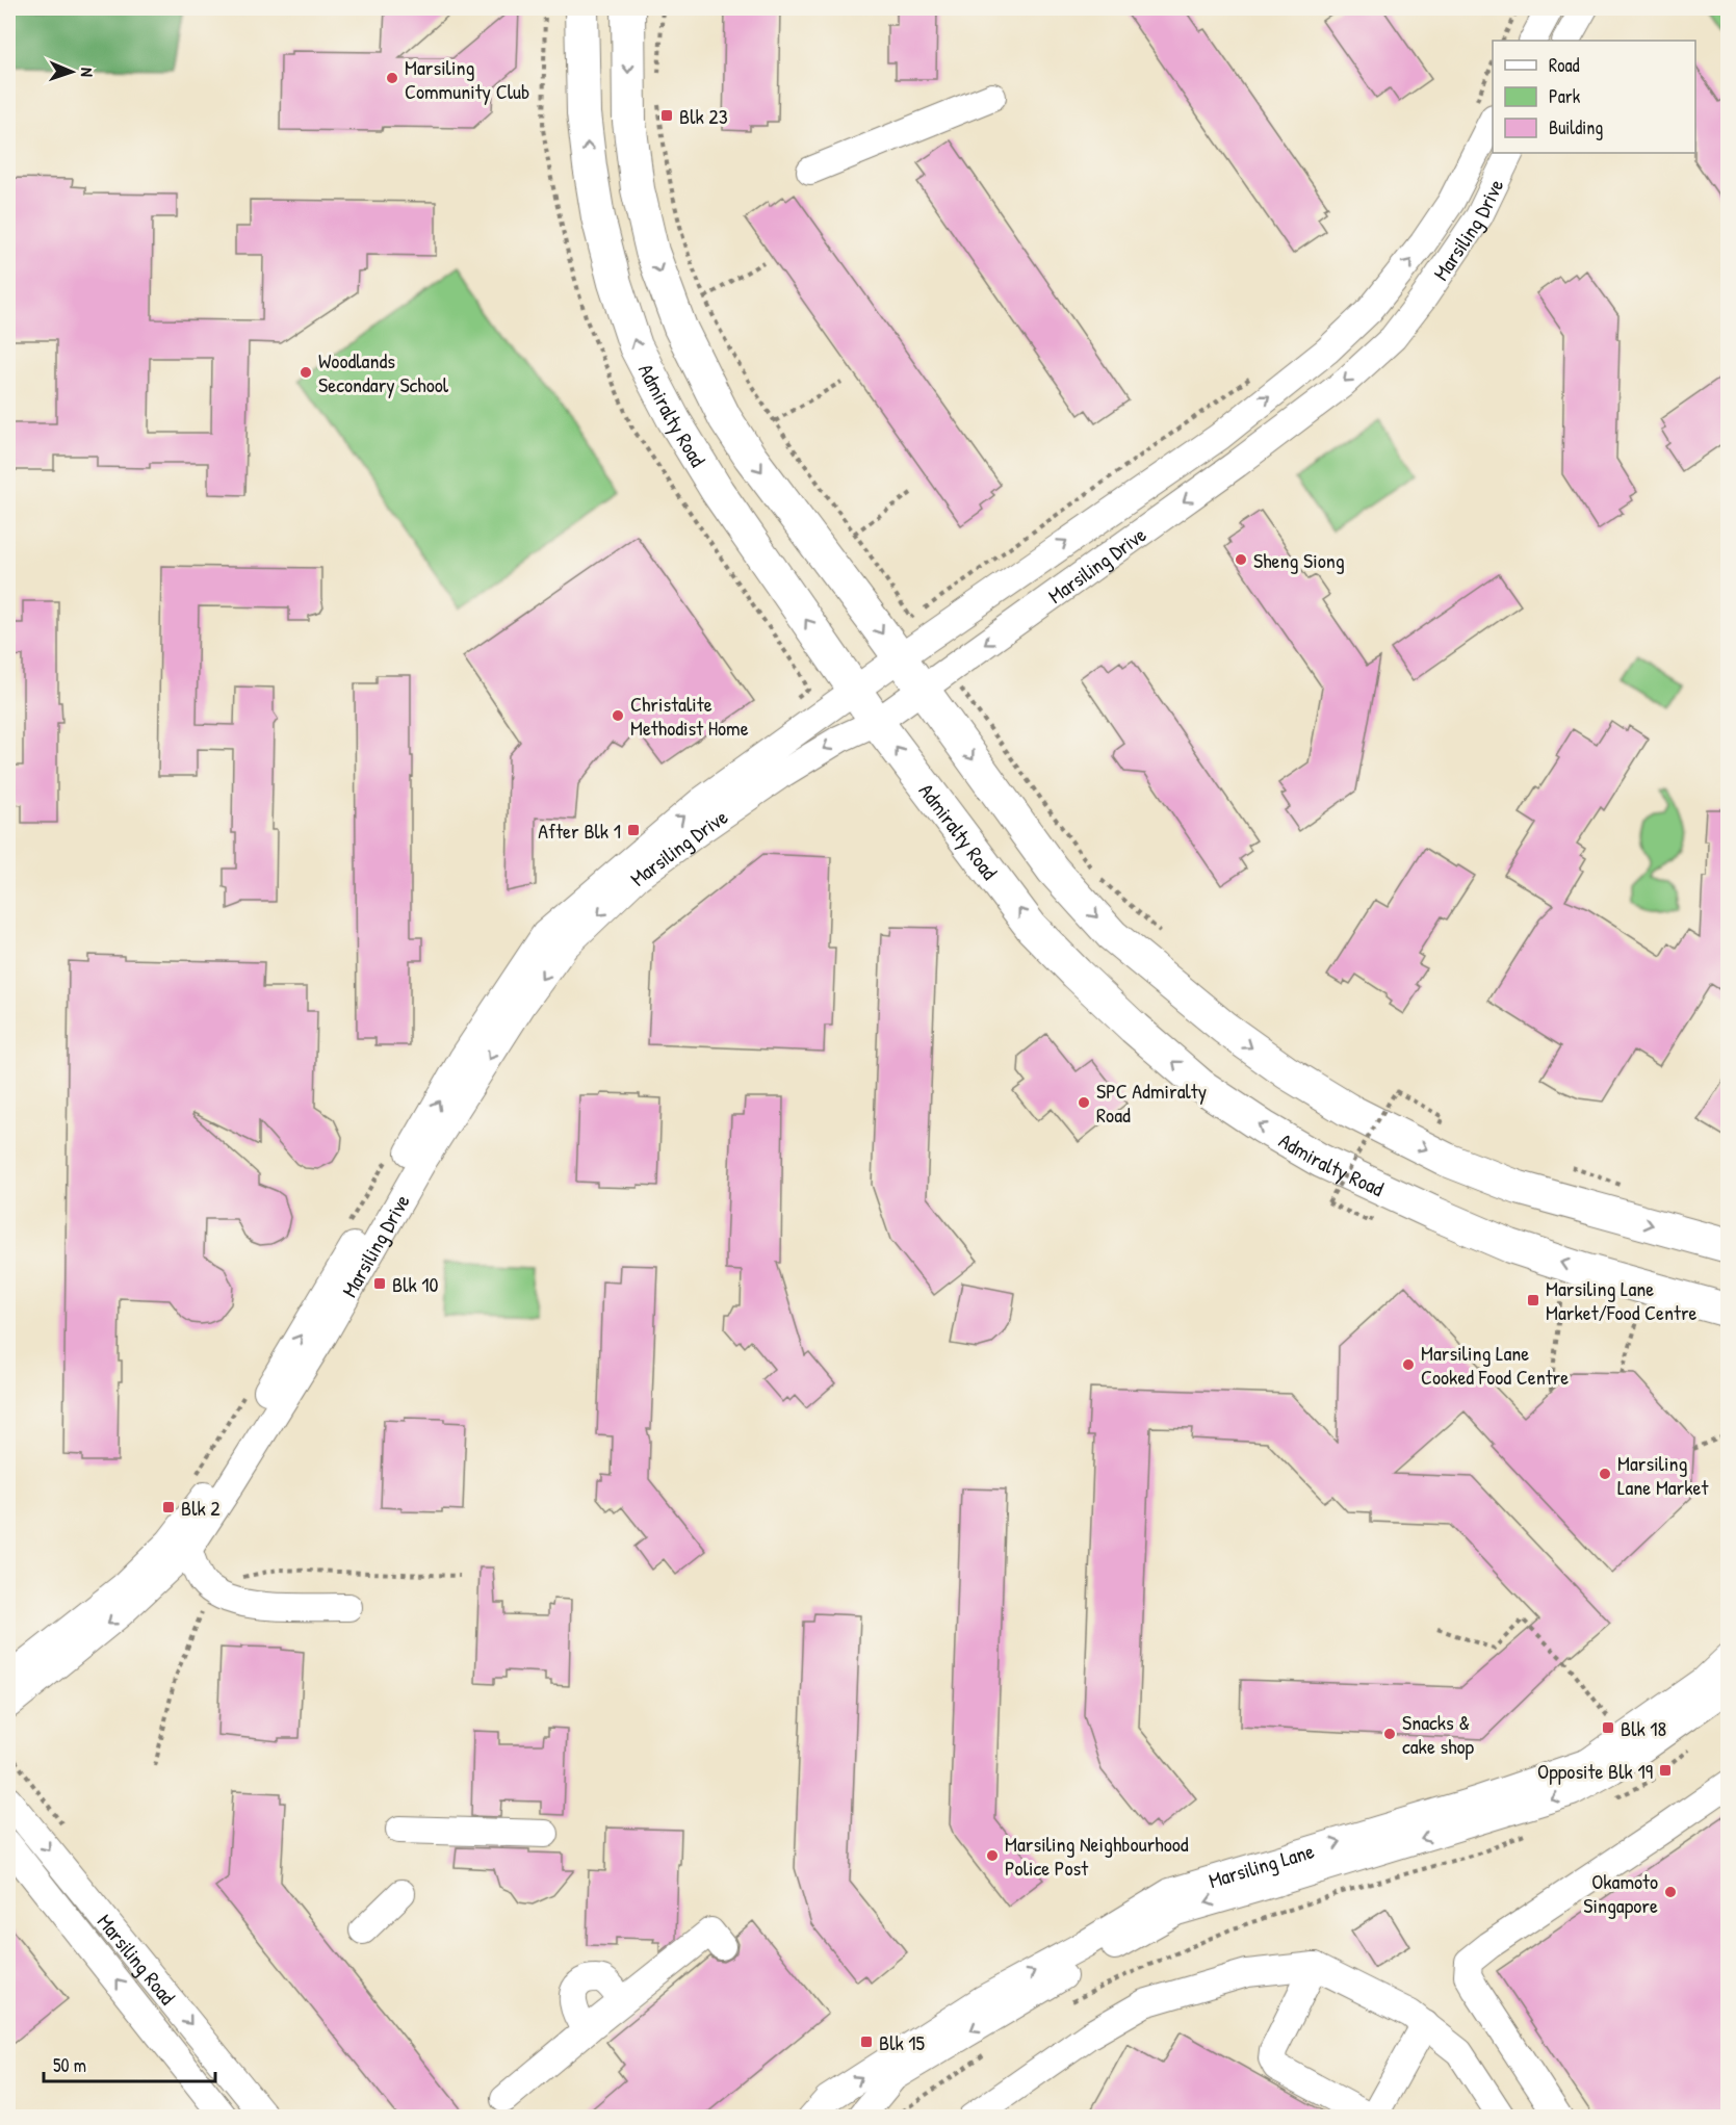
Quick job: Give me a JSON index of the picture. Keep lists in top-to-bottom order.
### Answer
{
  "streets": {
    "main road": ["Admiralty Road"],
    "street": ["Marsiling Drive", "Marsiling Lane", "Marsiling Road"]
  },
  "crossings": [
    ["Marsiling Drive", "Admiralty Road"]
  ],
  "places": {
    "other": [
      "Marsiling Community Club",
      "Woodlands Secondary School",
      "Sheng Siong",
      "Christalite Methodist Home",
      "SPC Admiralty Road",
      "Marsiling Lane Cooked Food Centre",
      "Marsiling Lane Market",
      "Snacks & cake shop",
      "Marsiling Neighbourhood Police Post",
      "Okamoto Singapore"
    ],
    "transit": [
      "Blk 23",
      "After Blk 1",
      "Blk 10",
      "Marsiling Lane Market/Food Centre",
      "Blk 2",
      "Blk 18",
      "Opposite Blk 19",
      "Blk 15"
    ]
  },
  "legend": ["Road", "Park", "Building"],
  "scale_bar": "50 m",
  "north": "right"
}
